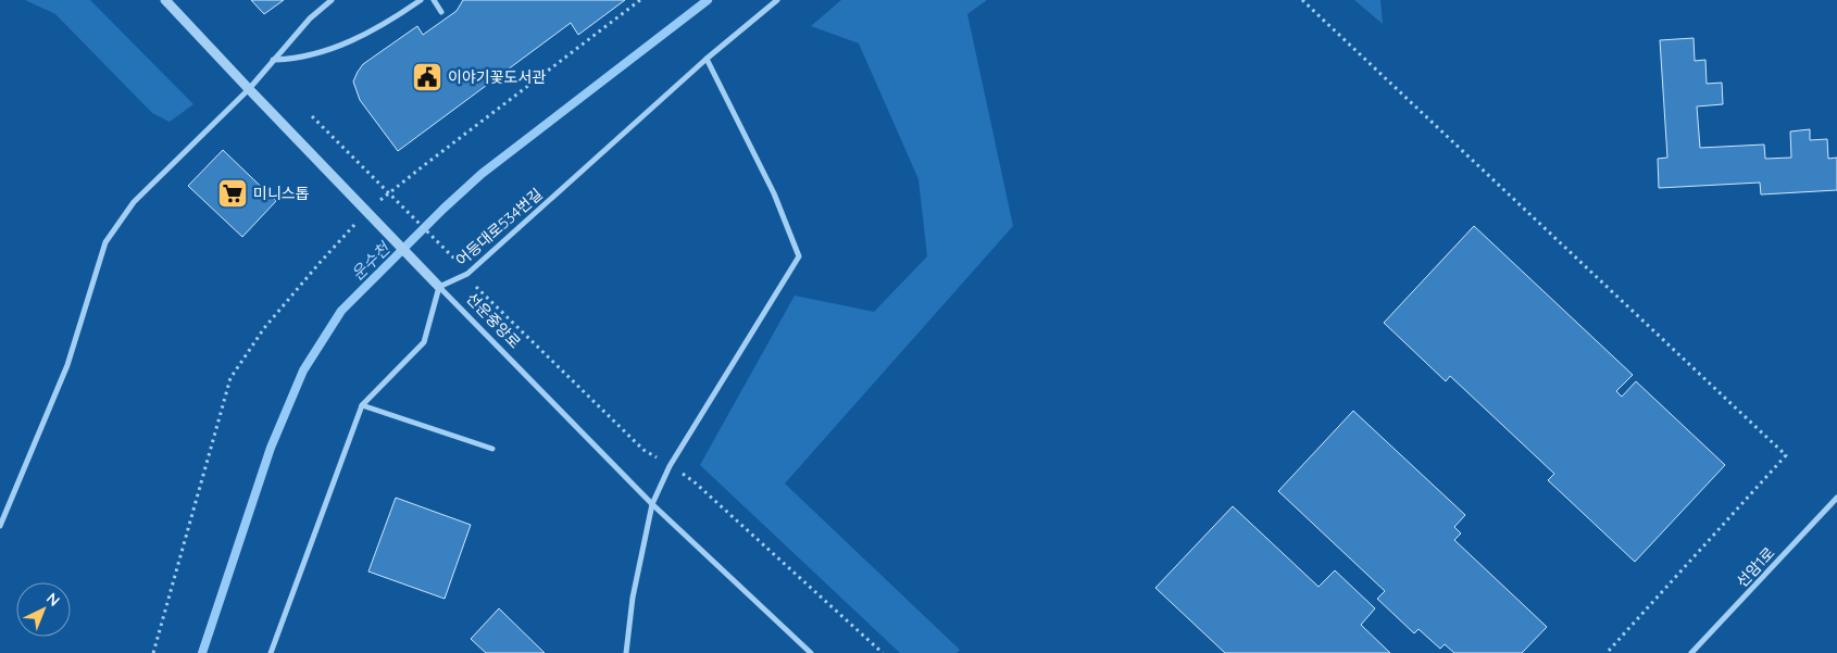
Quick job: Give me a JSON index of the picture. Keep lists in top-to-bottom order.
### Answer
{
  "streets": {
    "street": ["어등대로534번길", "선운중앙로", "선암1로"]
  },
  "crossings": [
    ["어등대로534번길", "선운중앙로"]
  ],
  "water": ["운수천"],
  "places": {
    "public building": ["이야기꽃도서관"],
    "supermarket": ["미니스톱"]
  },
  "north": "top right"
}
